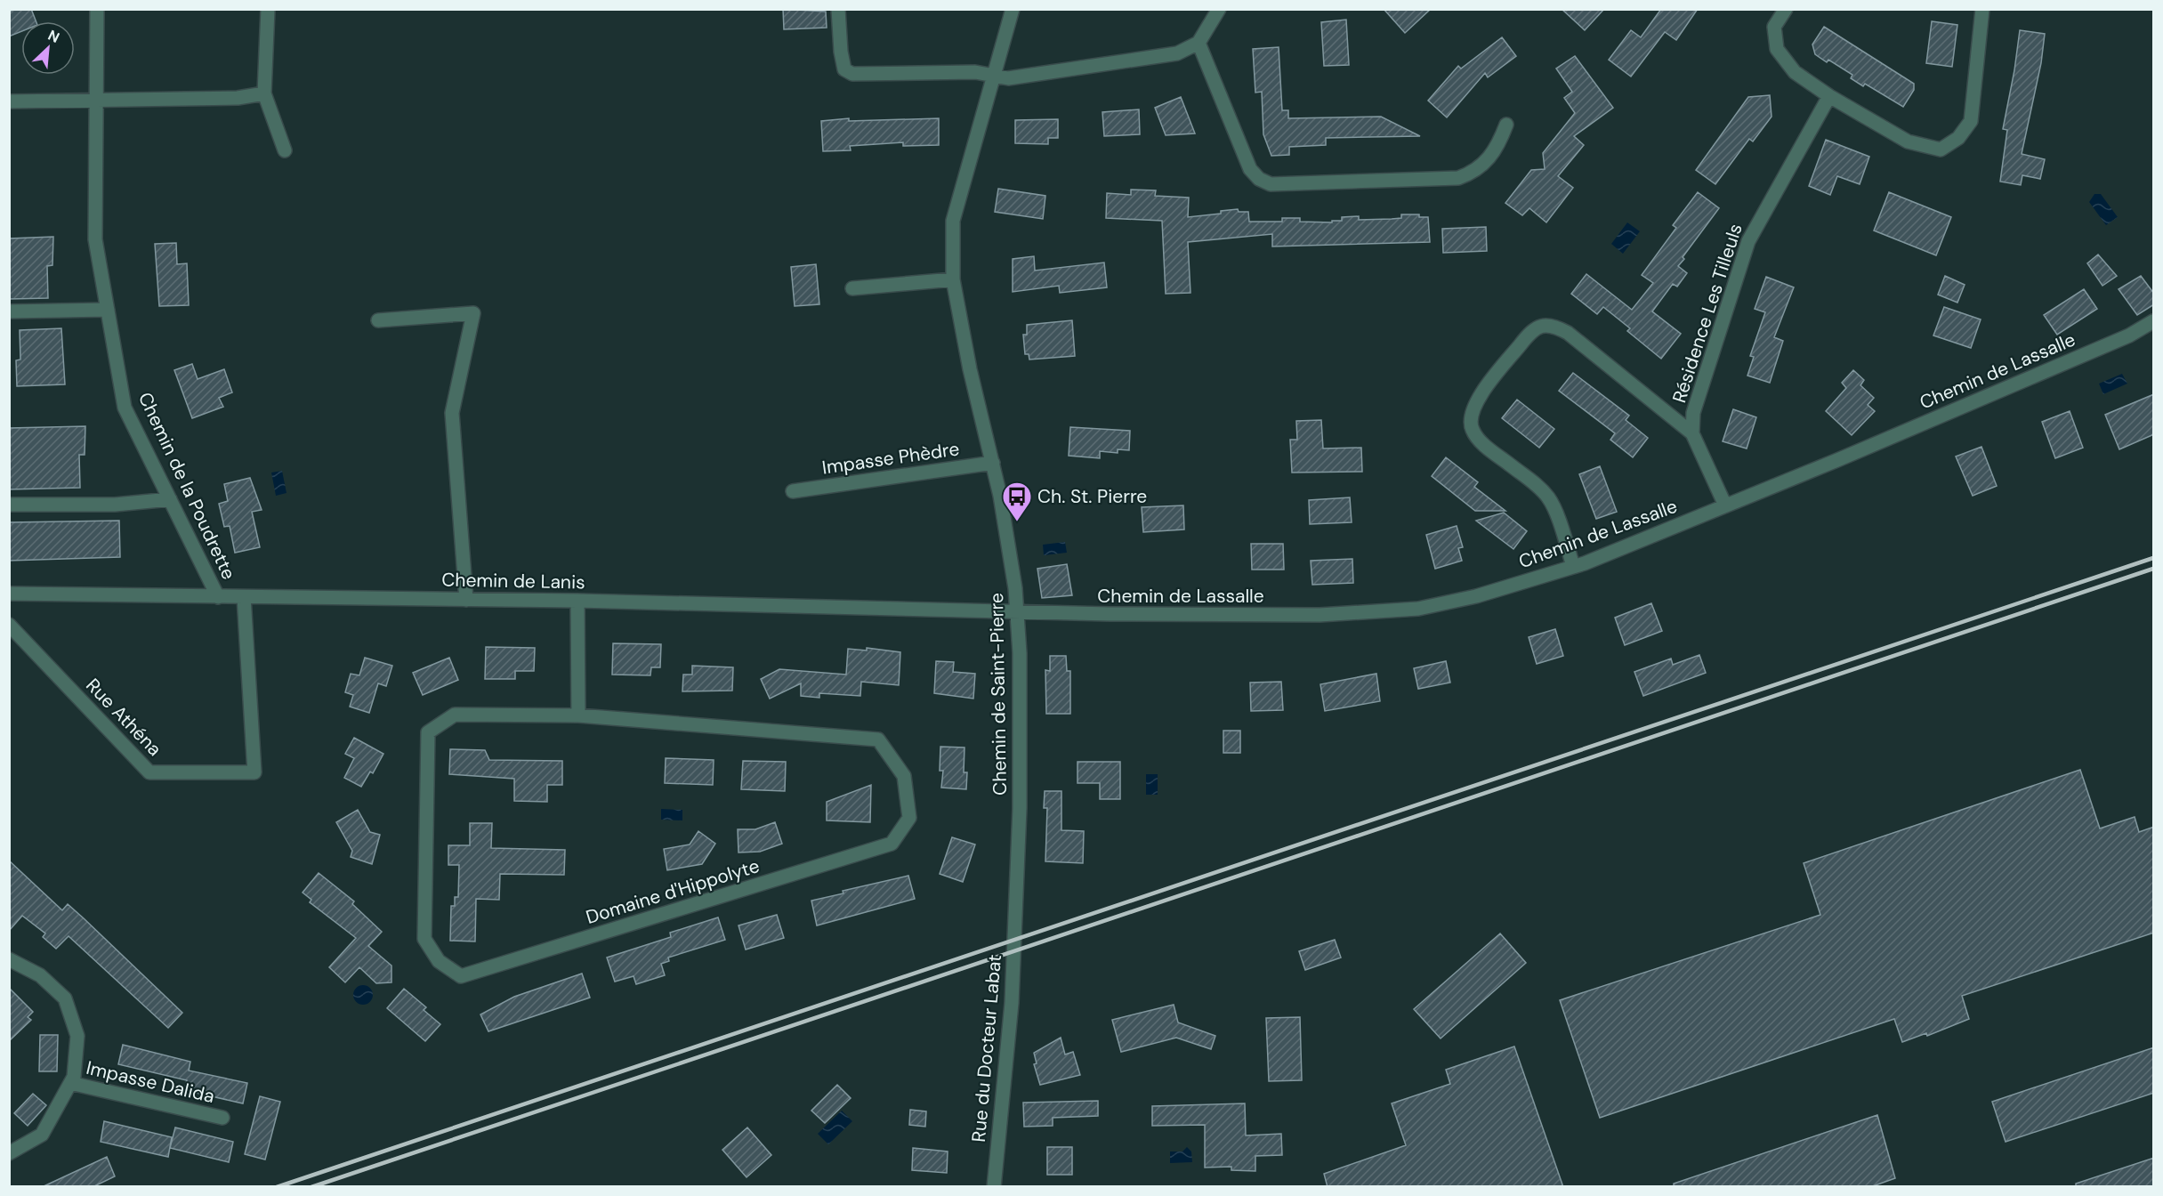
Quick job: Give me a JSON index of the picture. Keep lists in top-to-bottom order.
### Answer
{
  "streets": {
    "street": [
      "Résidence Les Tilleuls",
      "Chemin de Lassalle",
      "Impasse Phèdre",
      "Chemin de la Poudrette",
      "Chemin de Lanis",
      "Chemin de Saint-Pierre",
      "Rue Athéna",
      "Domaine d'Hippolyte",
      "Rue du Docteur Labat",
      "Impasse Dalida"
    ]
  },
  "crossings": [
    ["Résidence Les Tilleuls", "Chemin de Lassalle"],
    ["Chemin de Lassalle", "Chemin de Lanis"],
    ["Chemin de Lassalle", "Chemin de Saint-Pierre"],
    ["Impasse Phèdre", "Chemin de Saint-Pierre"],
    ["Chemin de la Poudrette", "Chemin de Lanis"],
    ["Chemin de Lanis", "Chemin de Saint-Pierre"],
    ["Chemin de Lanis", "Rue Athéna"],
    ["Chemin de Saint-Pierre", "Rue du Docteur Labat"]
  ],
  "places": {
    "bus stop": ["Ch. St. Pierre"]
  },
  "north": "top right"
}
